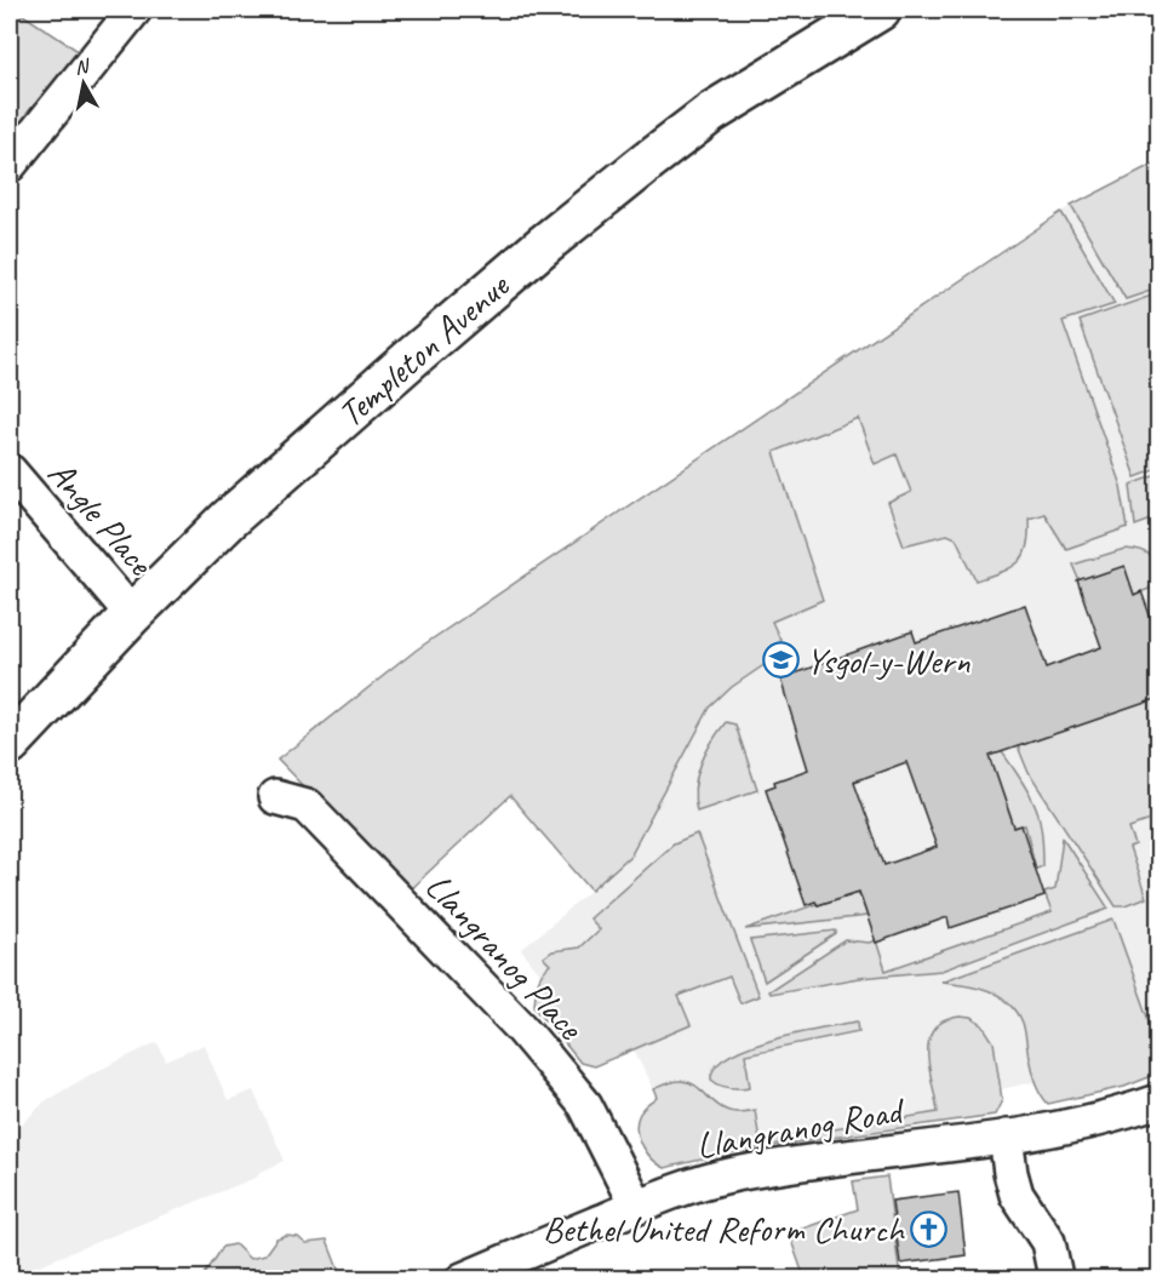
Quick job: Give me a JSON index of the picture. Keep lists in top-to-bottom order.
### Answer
{
  "streets": {
    "street": [
      "Templeton Avenue",
      "Angle Place",
      "Llangranog Place",
      "Llangranog Road"
    ]
  },
  "crossings": [
    ["Templeton Avenue", "Angle Place"],
    ["Llangranog Place", "Llangranog Road"]
  ],
  "places": {
    "school or university": ["Ysgol-y-Wern"],
    "church": ["Bethel United Reform Church"]
  },
  "north": "top"
}
